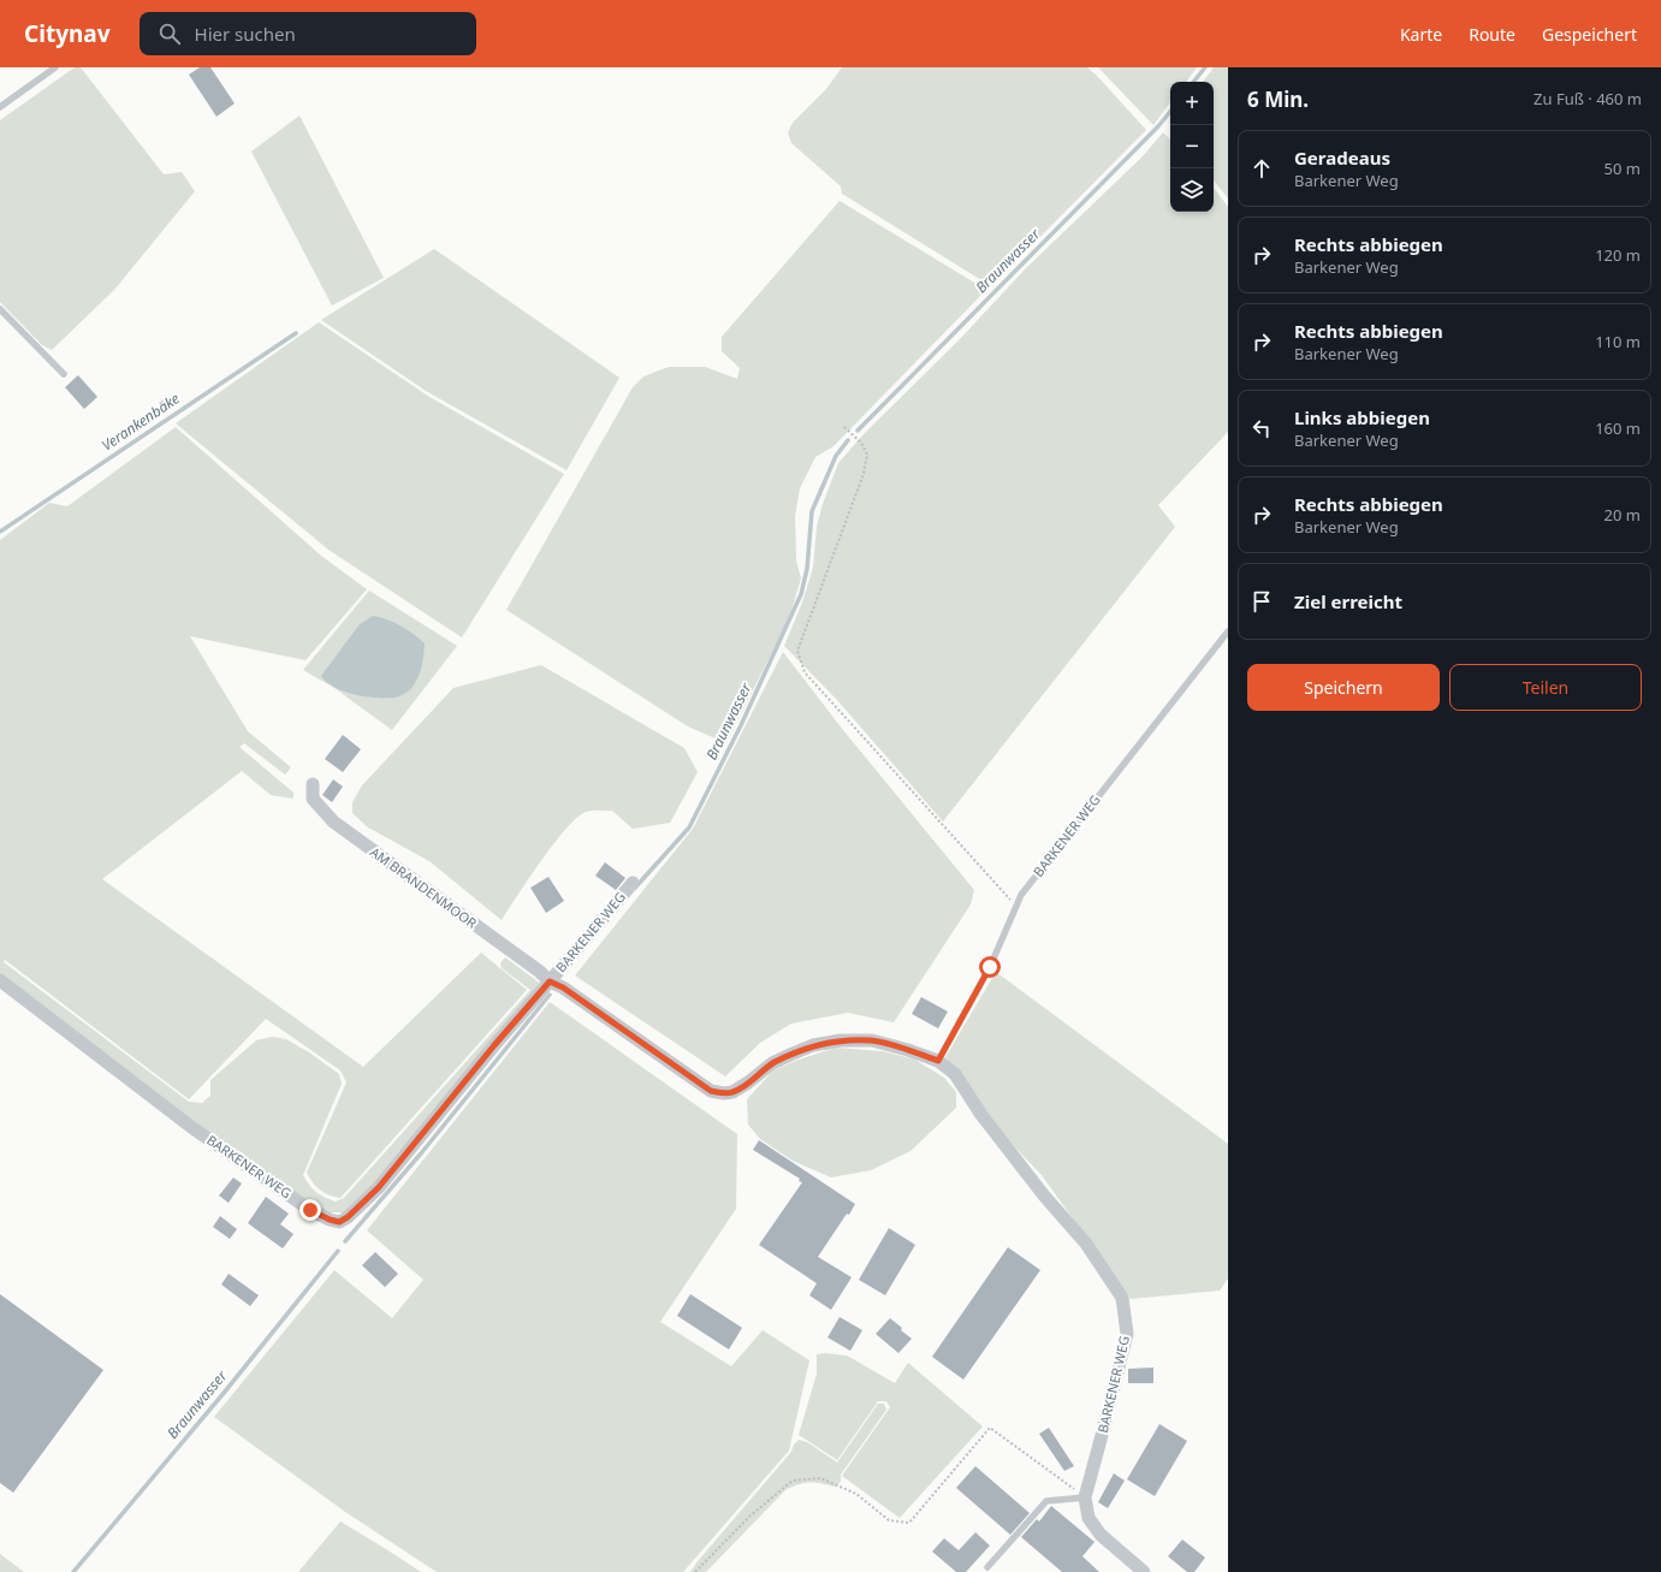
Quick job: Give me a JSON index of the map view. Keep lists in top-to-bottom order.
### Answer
{
  "streets": {
    "street": ["BARKENER WEG", "AM BRANDENMOOR"]
  },
  "crossings": [
    ["BARKENER WEG", "AM BRANDENMOOR"]
  ],
  "water": ["Braunwasser", "Verankenbäke"],
  "page": {
    "header": "Citynav",
    "search": "Hier suchen",
    "nav": ["Karte", "Route", "Gespeichert"],
    "heading": ["6 Min.", "Zu Fuß · 460 m"],
    "map_buttons": ["+", "−"],
    "list": [
      ["Geradeaus", "Barkener Weg", "50 m"],
      ["Rechts abbiegen", "Barkener Weg", "120 m"],
      ["Rechts abbiegen", "Barkener Weg", "110 m"],
      ["Links abbiegen", "Barkener Weg", "160 m"],
      ["Rechts abbiegen", "Barkener Weg", "20 m"],
      "Ziel erreicht"
    ],
    "buttons": ["Speichern", "Teilen"]
  }
}
